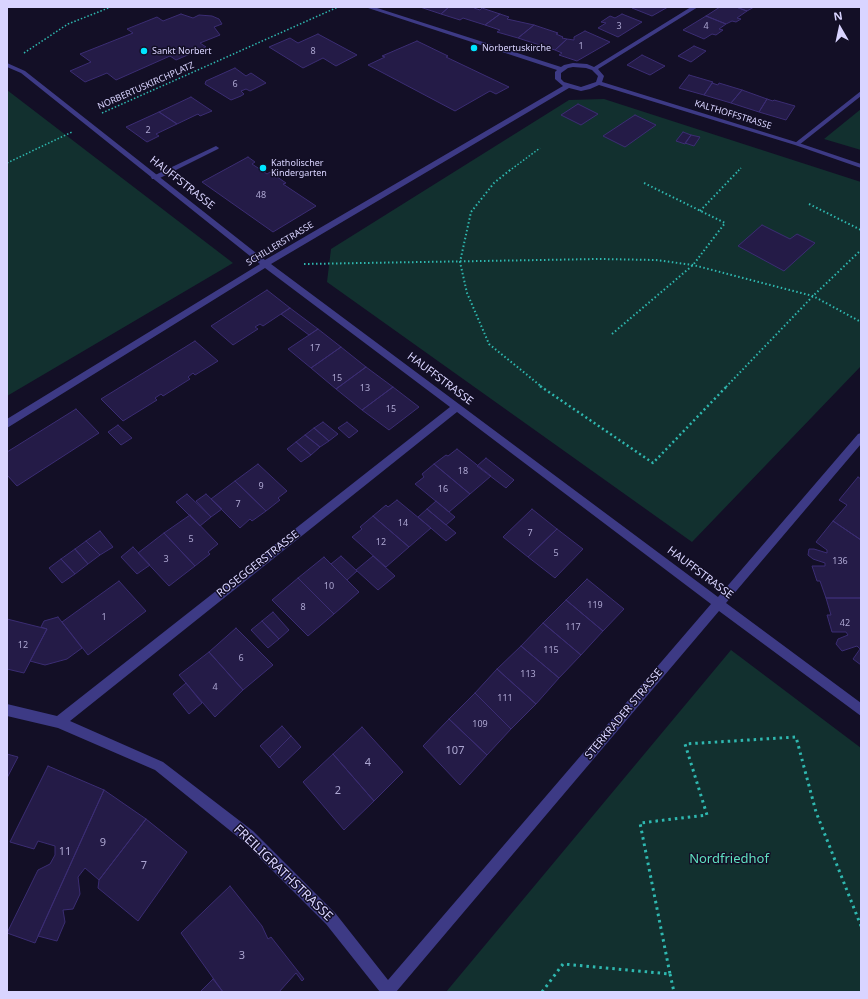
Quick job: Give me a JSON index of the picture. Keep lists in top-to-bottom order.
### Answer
{
  "streets": {
    "street": [
      "KALTHOFFSTRASSE",
      "HAUFFSTRASSE",
      "SCHILLERSTRASSE",
      "ROSEGGERSTRASSE",
      "STERKRADER STRASSE",
      "FREILIGRATHSTRASSE"
    ],
    "path": ["NORBERTUSKIRCHPLATZ"]
  },
  "crossings": [
    ["NORBERTUSKIRCHPLATZ", "HAUFFSTRASSE"],
    ["HAUFFSTRASSE", "SCHILLERSTRASSE"],
    ["HAUFFSTRASSE", "ROSEGGERSTRASSE"],
    ["HAUFFSTRASSE", "STERKRADER STRASSE"],
    ["ROSEGGERSTRASSE", "FREILIGRATHSTRASSE"],
    ["STERKRADER STRASSE", "FREILIGRATHSTRASSE"]
  ],
  "parks": ["Nordfriedhof"],
  "places": ["Norbertuskirche", "Sankt Norbert", "Katholischer Kindergarten"],
  "house_numbers": [
    "3",
    "4",
    "1",
    "8",
    "6",
    "2",
    "48",
    "17",
    "15",
    "13",
    "15",
    "18",
    "9",
    "16",
    "7",
    "14",
    "7",
    "5",
    "12",
    "5",
    "3",
    "136",
    "10",
    "119",
    "8",
    "1",
    "42",
    "117",
    "12",
    "115",
    "6",
    "113",
    "4",
    "111",
    "109",
    "107",
    "4",
    "2",
    "9",
    "11",
    "7",
    "3"
  ],
  "north": "top"
}
